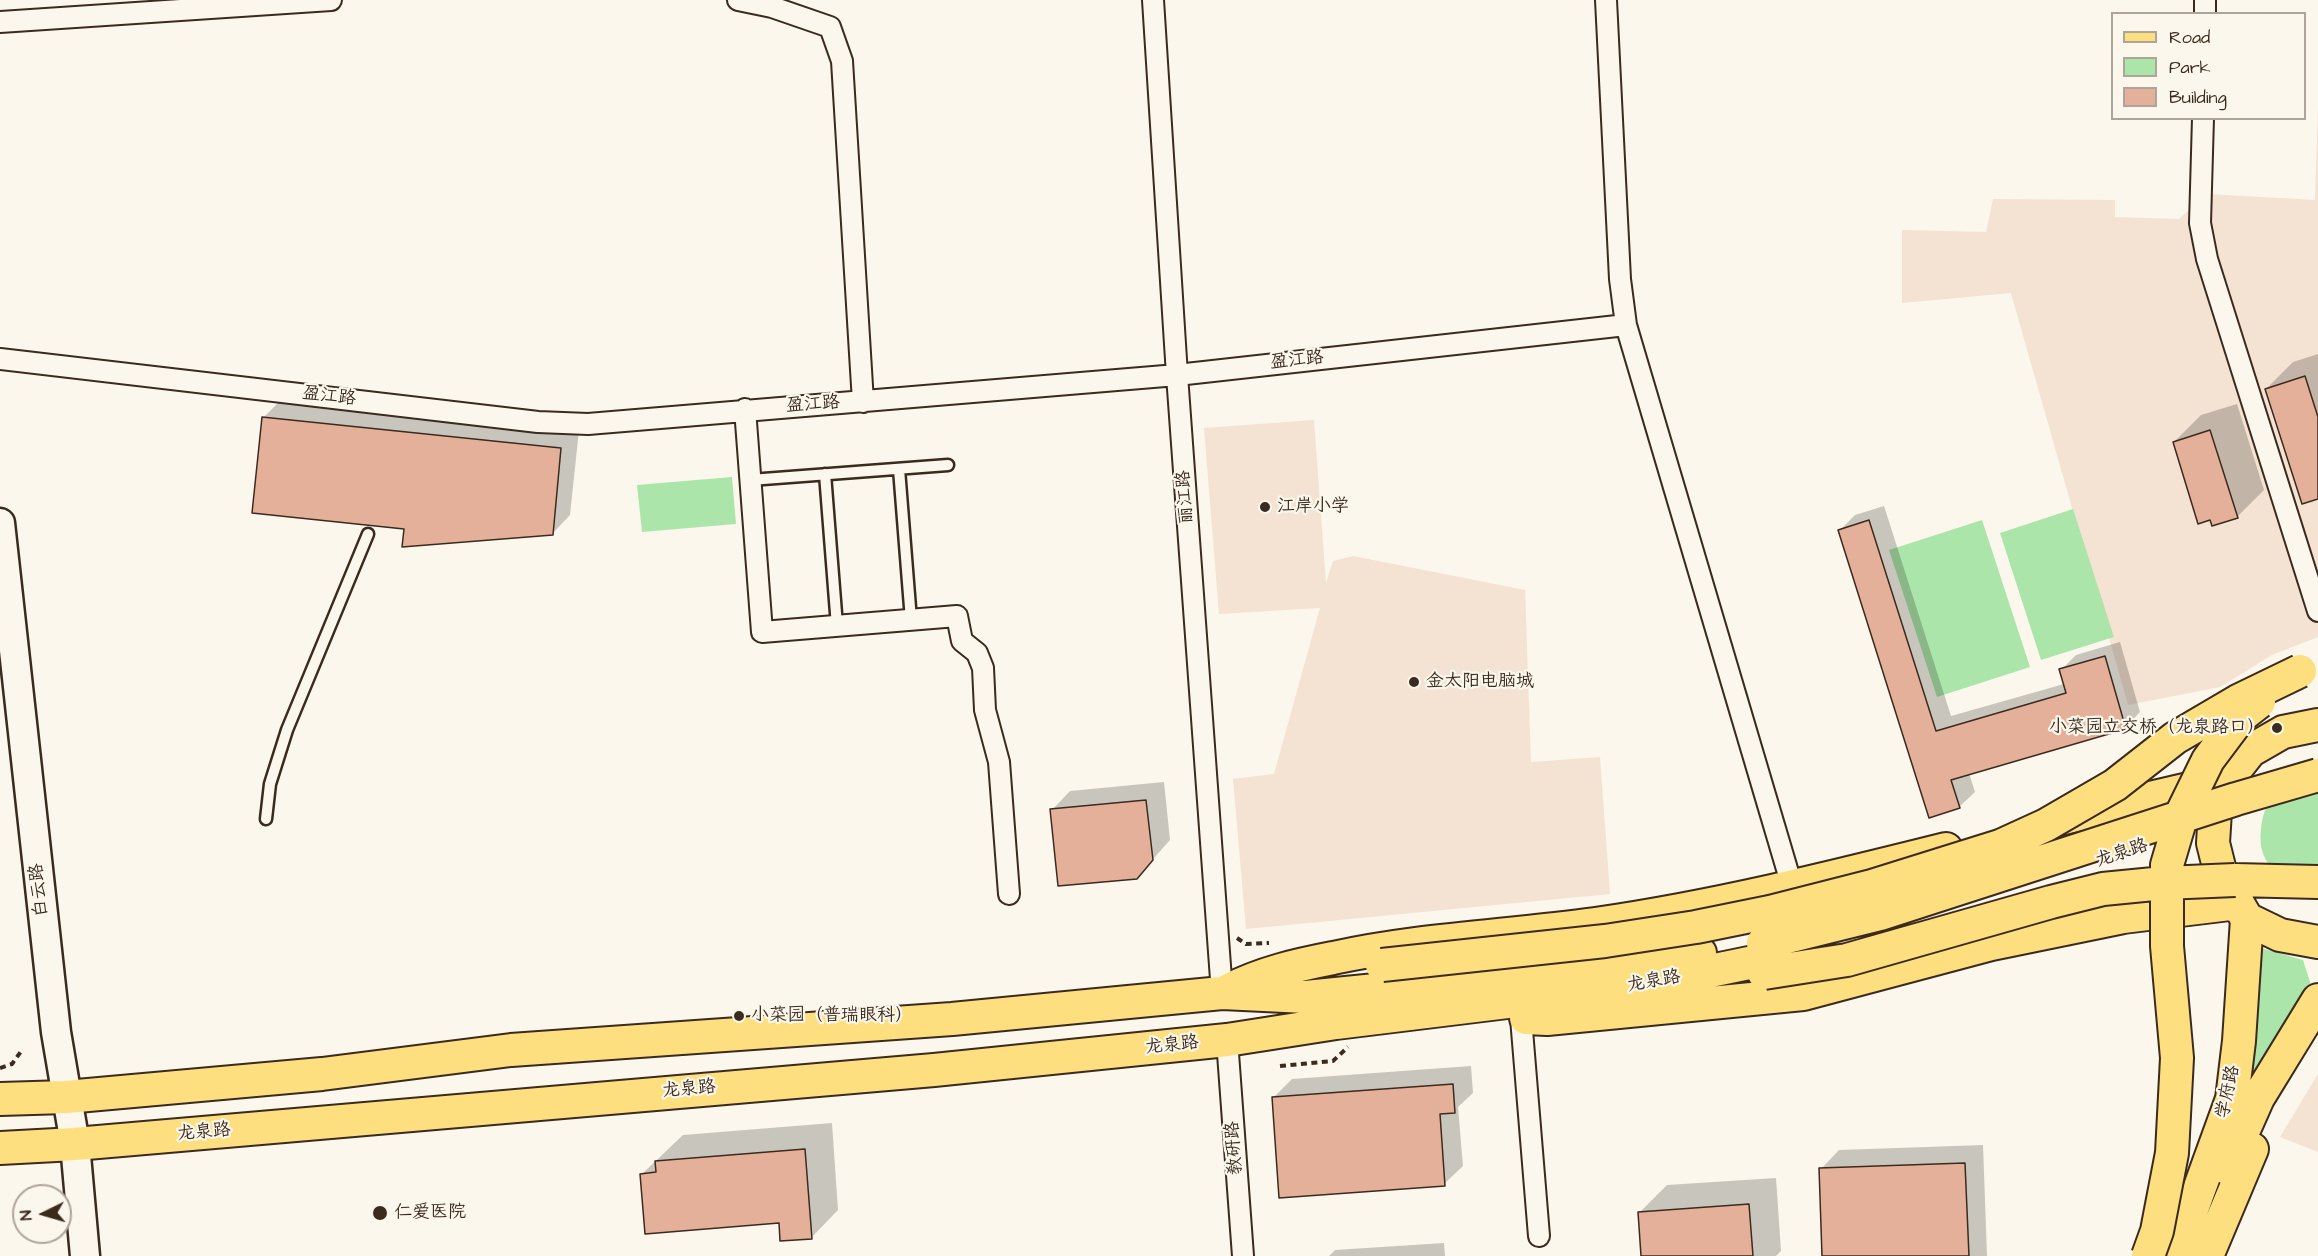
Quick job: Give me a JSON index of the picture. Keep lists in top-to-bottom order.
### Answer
{
  "streets": {
    "main road": ["龙泉路", "白云路", "学府路"],
    "street": ["盈江路", "丽江路", "教研路"]
  },
  "crossings": [
    ["盈江路", "丽江路"],
    ["丽江路", "龙泉路"],
    ["龙泉路", "白云路"],
    ["龙泉路", "教研路"]
  ],
  "places": [
    "江岸小学",
    "金太阳电脑城",
    "小菜园立交桥（龙泉路口）",
    "小菜园（普瑞眼科）",
    "仁爱医院"
  ],
  "legend": ["Road", "Park", "Building"],
  "north": "left"
}
